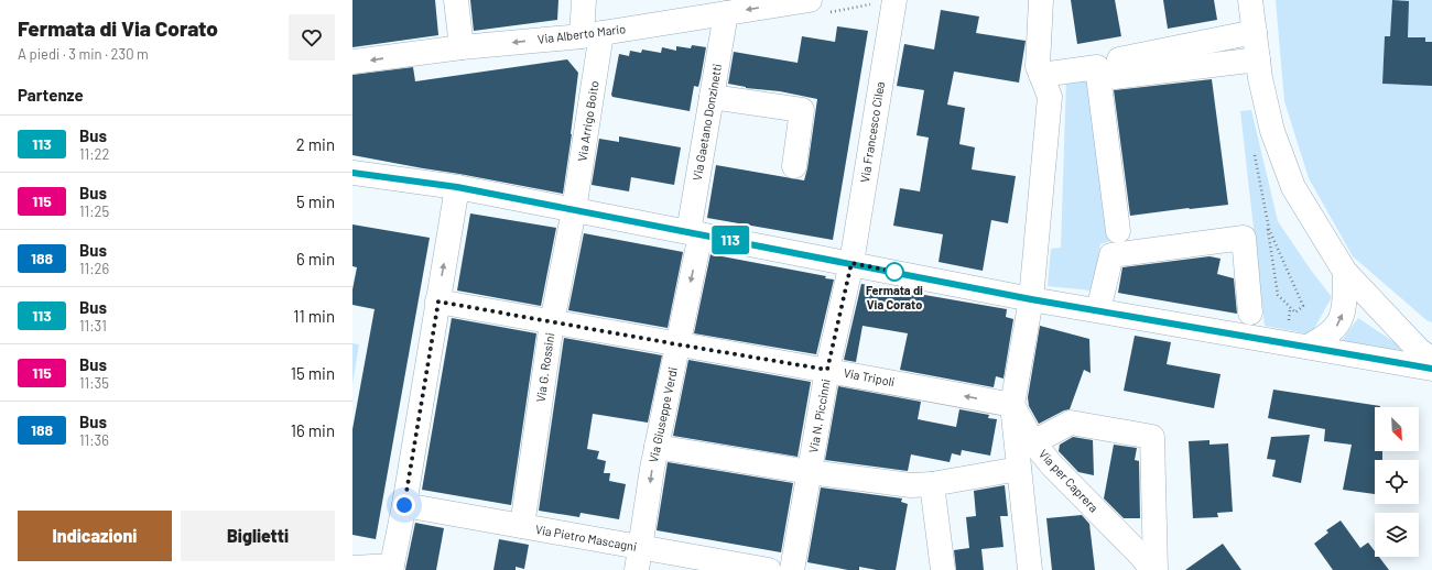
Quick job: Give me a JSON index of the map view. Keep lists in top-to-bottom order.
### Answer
{
  "streets": {
    "street": [
      "Via Alberto Mario",
      "Via Arrigo Boito",
      "Via Gaetano Donzinetti",
      "Via Francesco Cilea",
      "Via G. Rossini",
      "Via Tripoli",
      "Via Giuseppe Verdi",
      "Via N. Piccinni",
      "Via per Caprera",
      "Via Pietro Mascagni"
    ]
  },
  "crossings": [
    ["Via Alberto Mario", "Via Arrigo Boito"],
    ["Via Alberto Mario", "Via Gaetano Donzinetti"],
    ["Via Arrigo Boito", "Via G. Rossini"],
    ["Via Gaetano Donzinetti", "Via Giuseppe Verdi"],
    ["Via Francesco Cilea", "Via N. Piccinni"],
    ["Via G. Rossini", "Via Tripoli"],
    ["Via G. Rossini", "Via Pietro Mascagni"],
    ["Via Tripoli", "Via Giuseppe Verdi"],
    ["Via Tripoli", "Via N. Piccinni"],
    ["Via Tripoli", "Via per Caprera"],
    ["Via Giuseppe Verdi", "Via Pietro Mascagni"]
  ],
  "one_way": ["Via Giuseppe Verdi"],
  "places": ["Fermata di Via Corato"],
  "lines": ["bus line 113"],
  "north": "bottom right",
  "page": {
    "heading": [
      ["Fermata di Via Corato", "A piedi · 3 min · 230 m"],
      "Partenze"
    ],
    "on_map": "113",
    "list": [
      {
        "mark": "113",
        "name": "Bus",
        "note": "11:22",
        "value": "2 min"
      },
      {
        "mark": "115",
        "name": "Bus",
        "note": "11:25",
        "value": "5 min"
      },
      {
        "mark": "188",
        "name": "Bus",
        "note": "11:26",
        "value": "6 min"
      },
      {
        "mark": "113",
        "name": "Bus",
        "note": "11:31",
        "value": "11 min"
      },
      {
        "mark": "115",
        "name": "Bus",
        "note": "11:35",
        "value": "15 min"
      },
      {
        "mark": "188",
        "name": "Bus",
        "note": "11:36",
        "value": "16 min"
      }
    ],
    "buttons": ["Indicazioni", "Biglietti"]
  }
}
